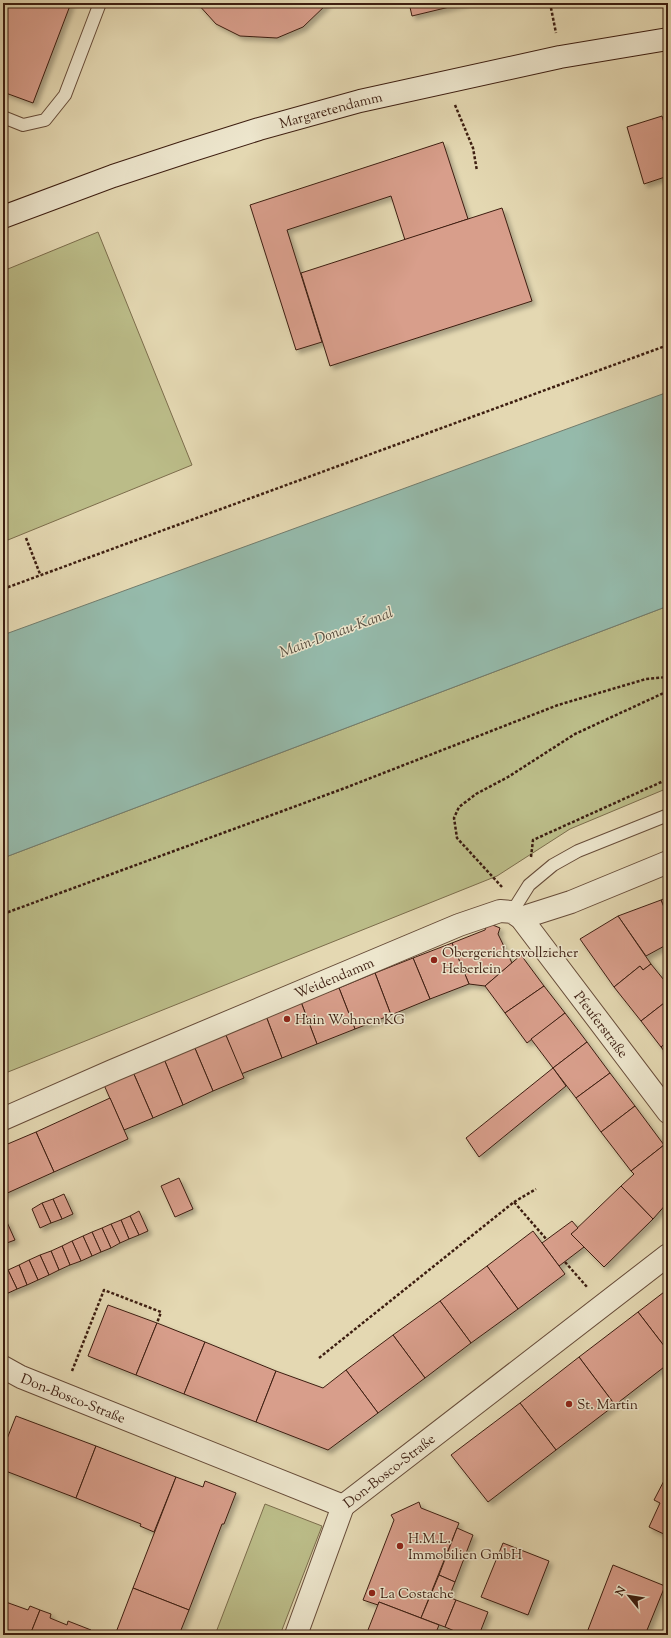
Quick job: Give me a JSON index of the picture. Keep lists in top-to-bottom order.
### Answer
{
  "streets": {
    "street": [
      "Margaretendamm",
      "Weidendamm",
      "Pfeuferstraße",
      "Don-Bosco-Straße"
    ]
  },
  "crossings": [
    ["Weidendamm", "Pfeuferstraße"]
  ],
  "water": ["Main-Donau-Kanal"],
  "places": [
    "Obergerichtsvollzieher Heberlein",
    "Hain Wohnen KG",
    "St. Martin",
    "H.M.L. Immobilien GmbH",
    "La Costache"
  ],
  "north": "top left"
}
